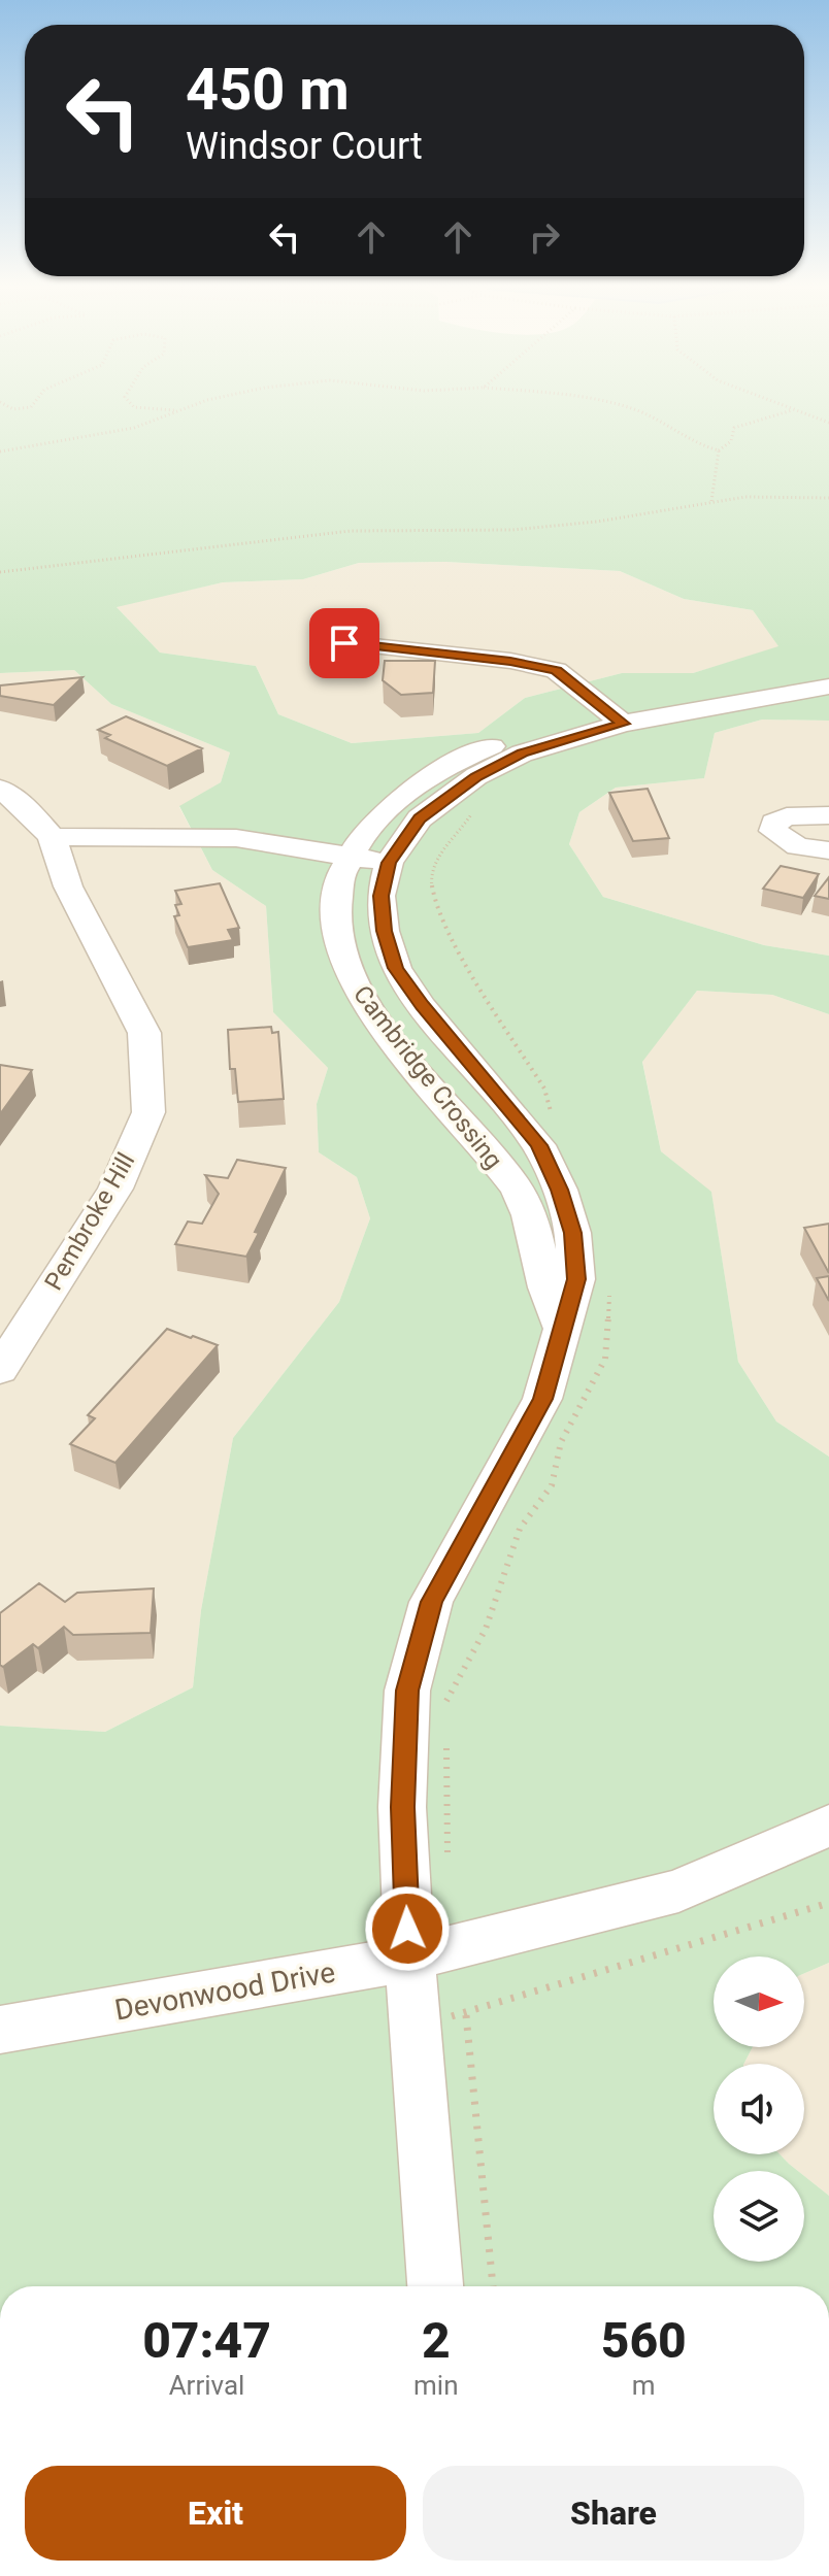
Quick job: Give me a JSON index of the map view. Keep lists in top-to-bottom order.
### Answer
{
  "streets": {
    "street": ["Cambridge Crossing", "Pembroke Hill", "Devonwood Drive"]
  },
  "crossings": [
    ["Cambridge Crossing", "Devonwood Drive"]
  ],
  "north": "right",
  "page": {
    "turn": ["450 m", "Windsor Court"],
    "eta": [
      "07:47",
      "Arrival",
      "2",
      "min",
      "560",
      "m"
    ],
    "buttons": ["Exit", "Share"]
  }
}
